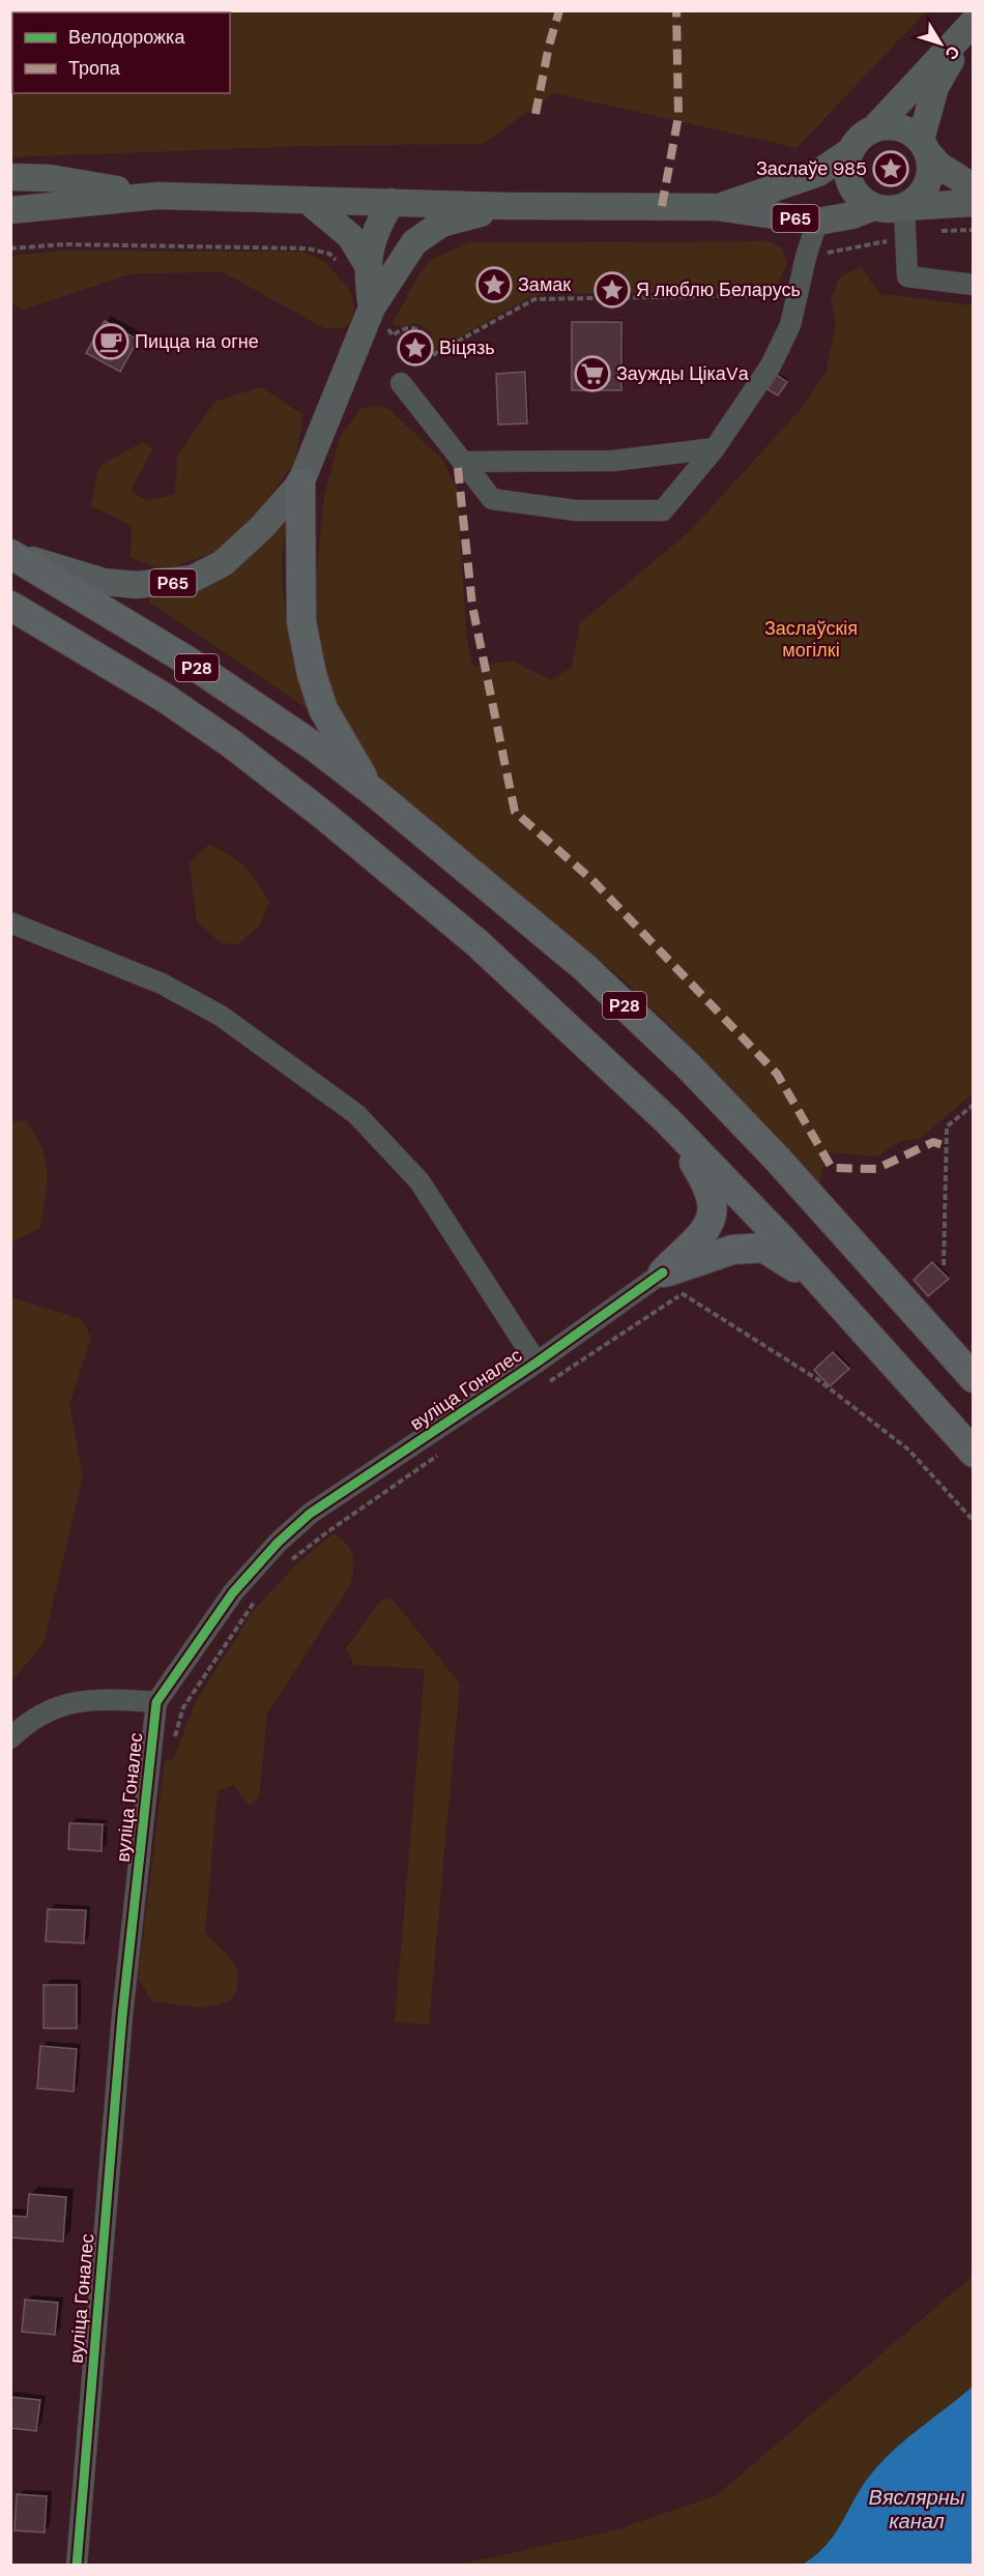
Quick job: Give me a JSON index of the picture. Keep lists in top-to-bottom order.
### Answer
{
  "streets": {
    "highway": ["Р65", "Р28"],
    "street": ["вуліца Гоналес"]
  },
  "crossings": [
    ["Р65", "Р28"]
  ],
  "water": ["Вяслярны канал"],
  "parks": ["Заслаўскія могілкі"],
  "places": {
    "place": [
      "Заслаўе 985",
      "Замак",
      "Я люблю Беларусь",
      "Віцязь"
    ],
    "cafe": ["Пицца на огне"],
    "supermarket": ["Заужды ЦікаVа"]
  },
  "legend": ["Велодорожка", "Тропа"],
  "north": "bottom right"
}
